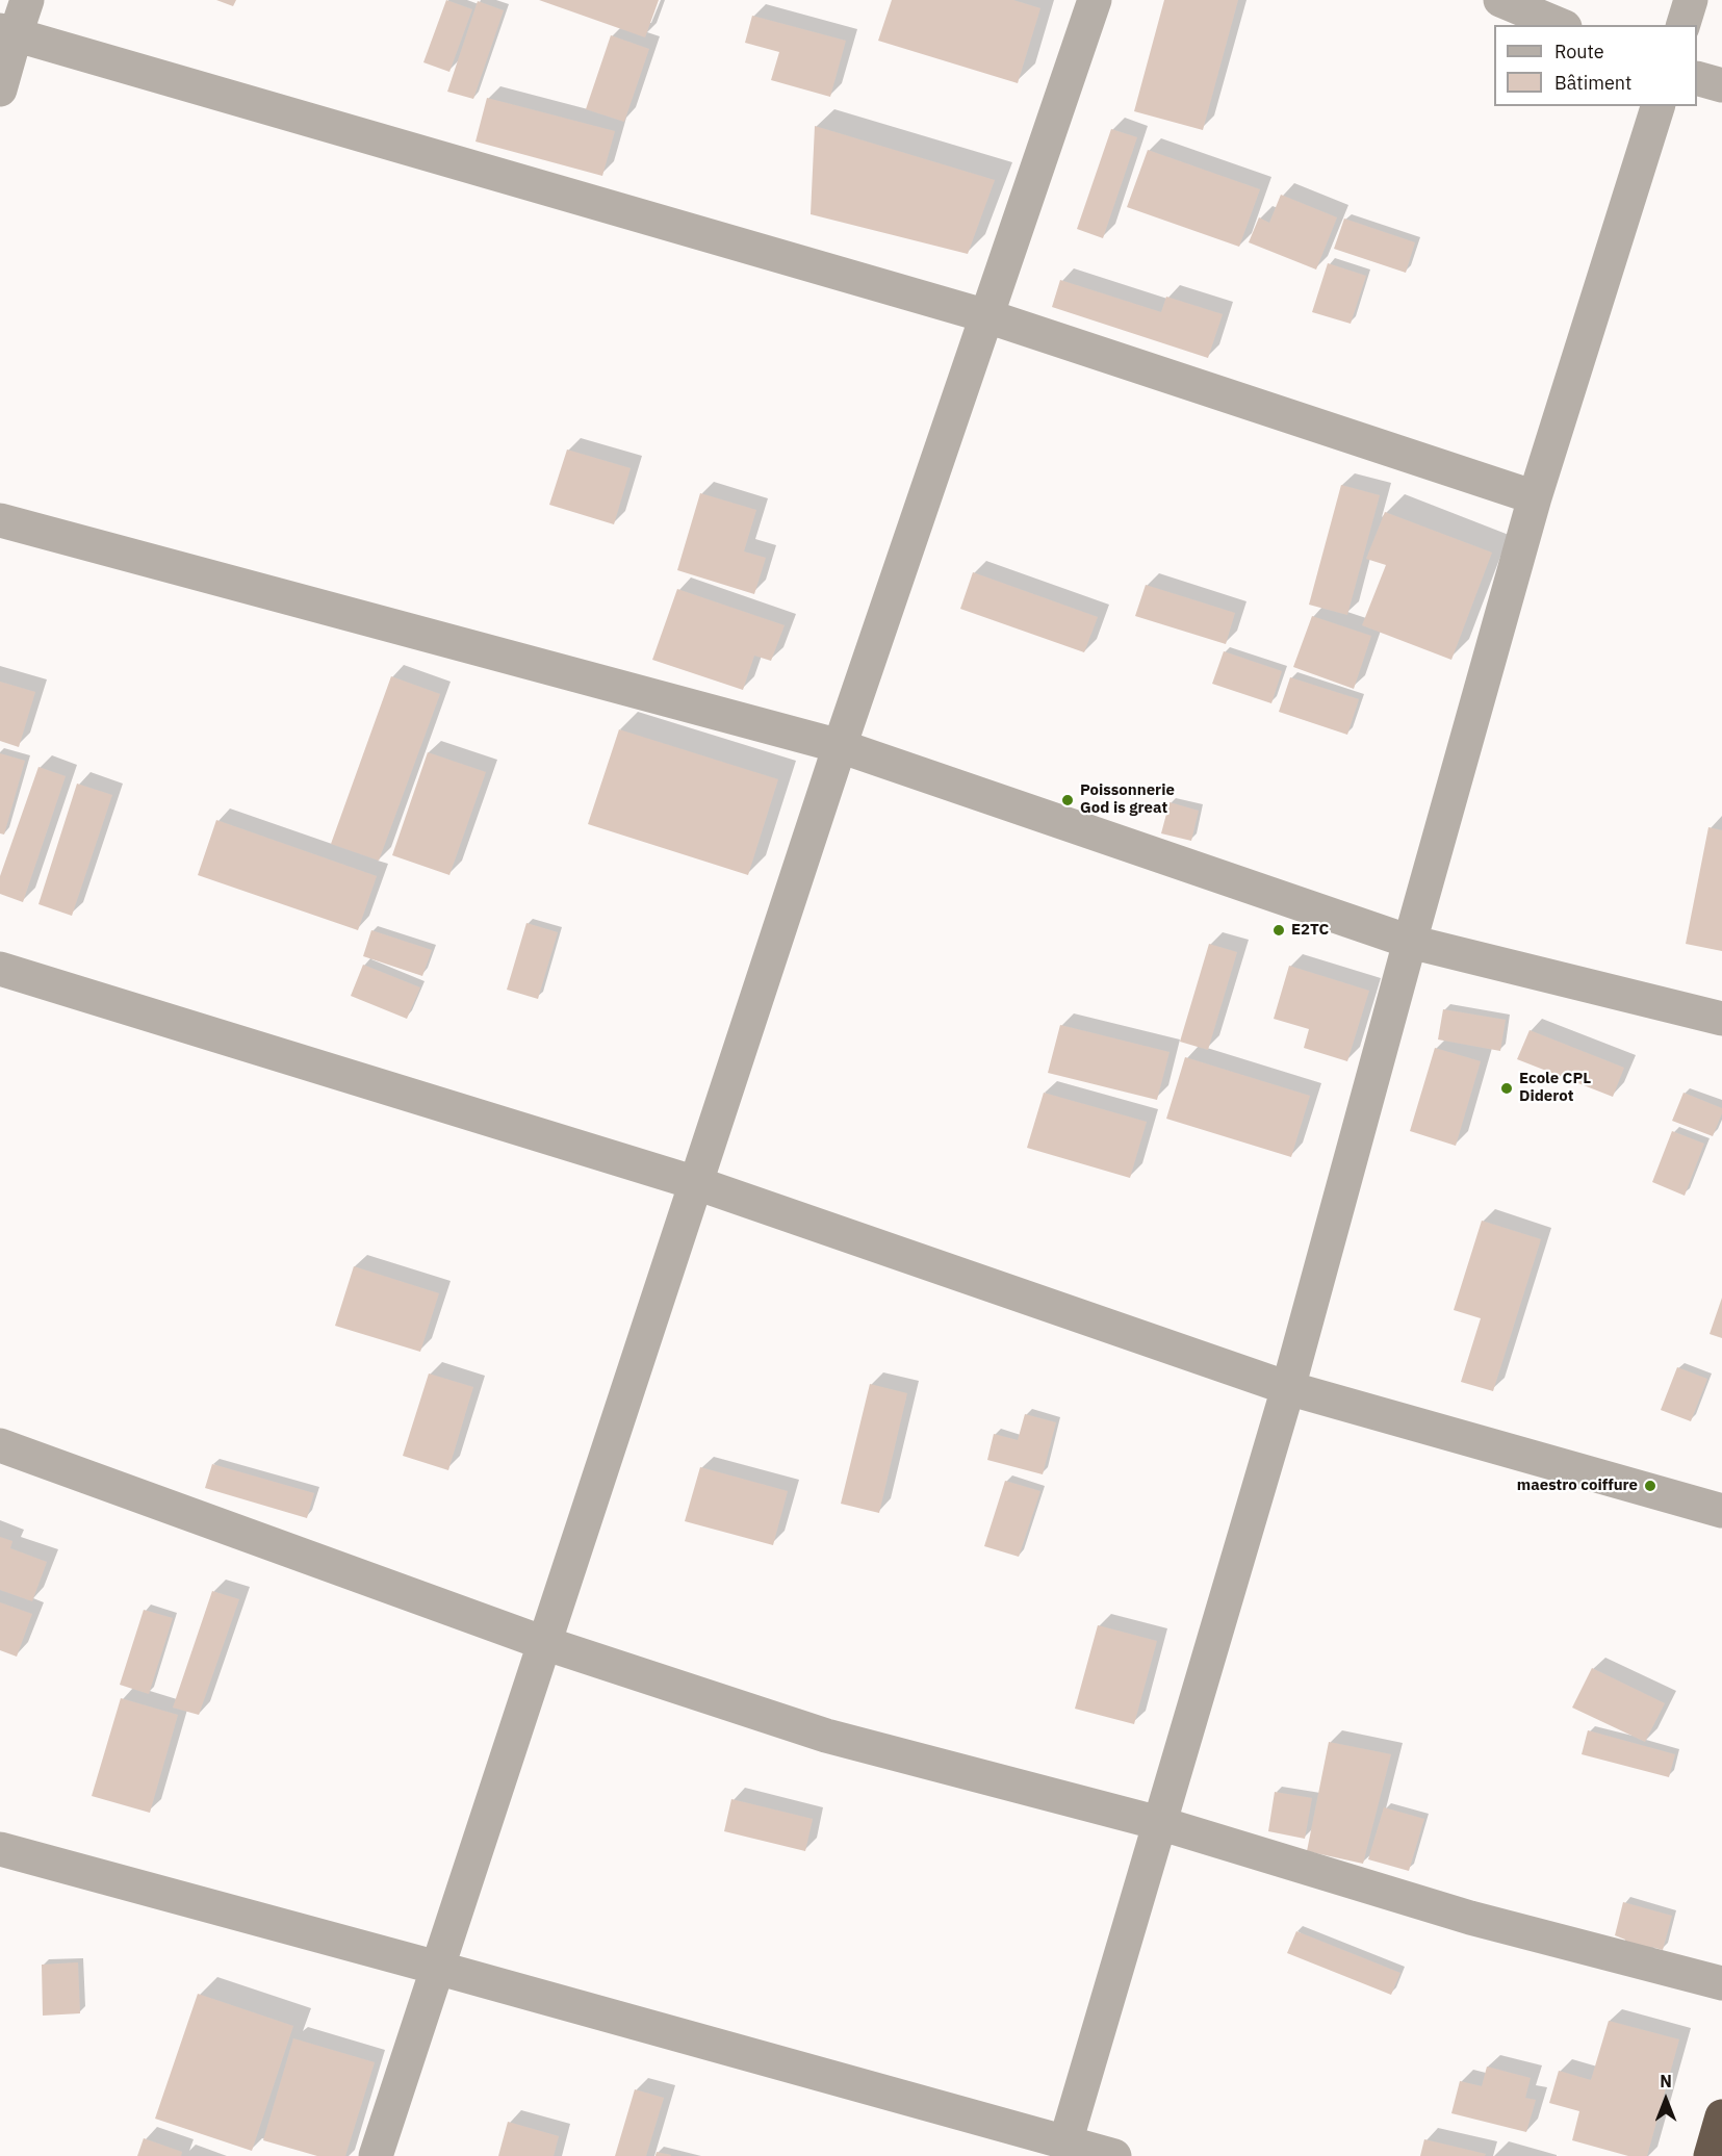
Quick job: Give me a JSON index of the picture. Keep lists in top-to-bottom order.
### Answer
{
  "places": [
    "Poissonnerie God is great",
    "E2TC",
    "Ecole CPL Diderot",
    "maestro coiffure"
  ],
  "legend": ["Route", "Bâtiment"],
  "north": "top"
}
